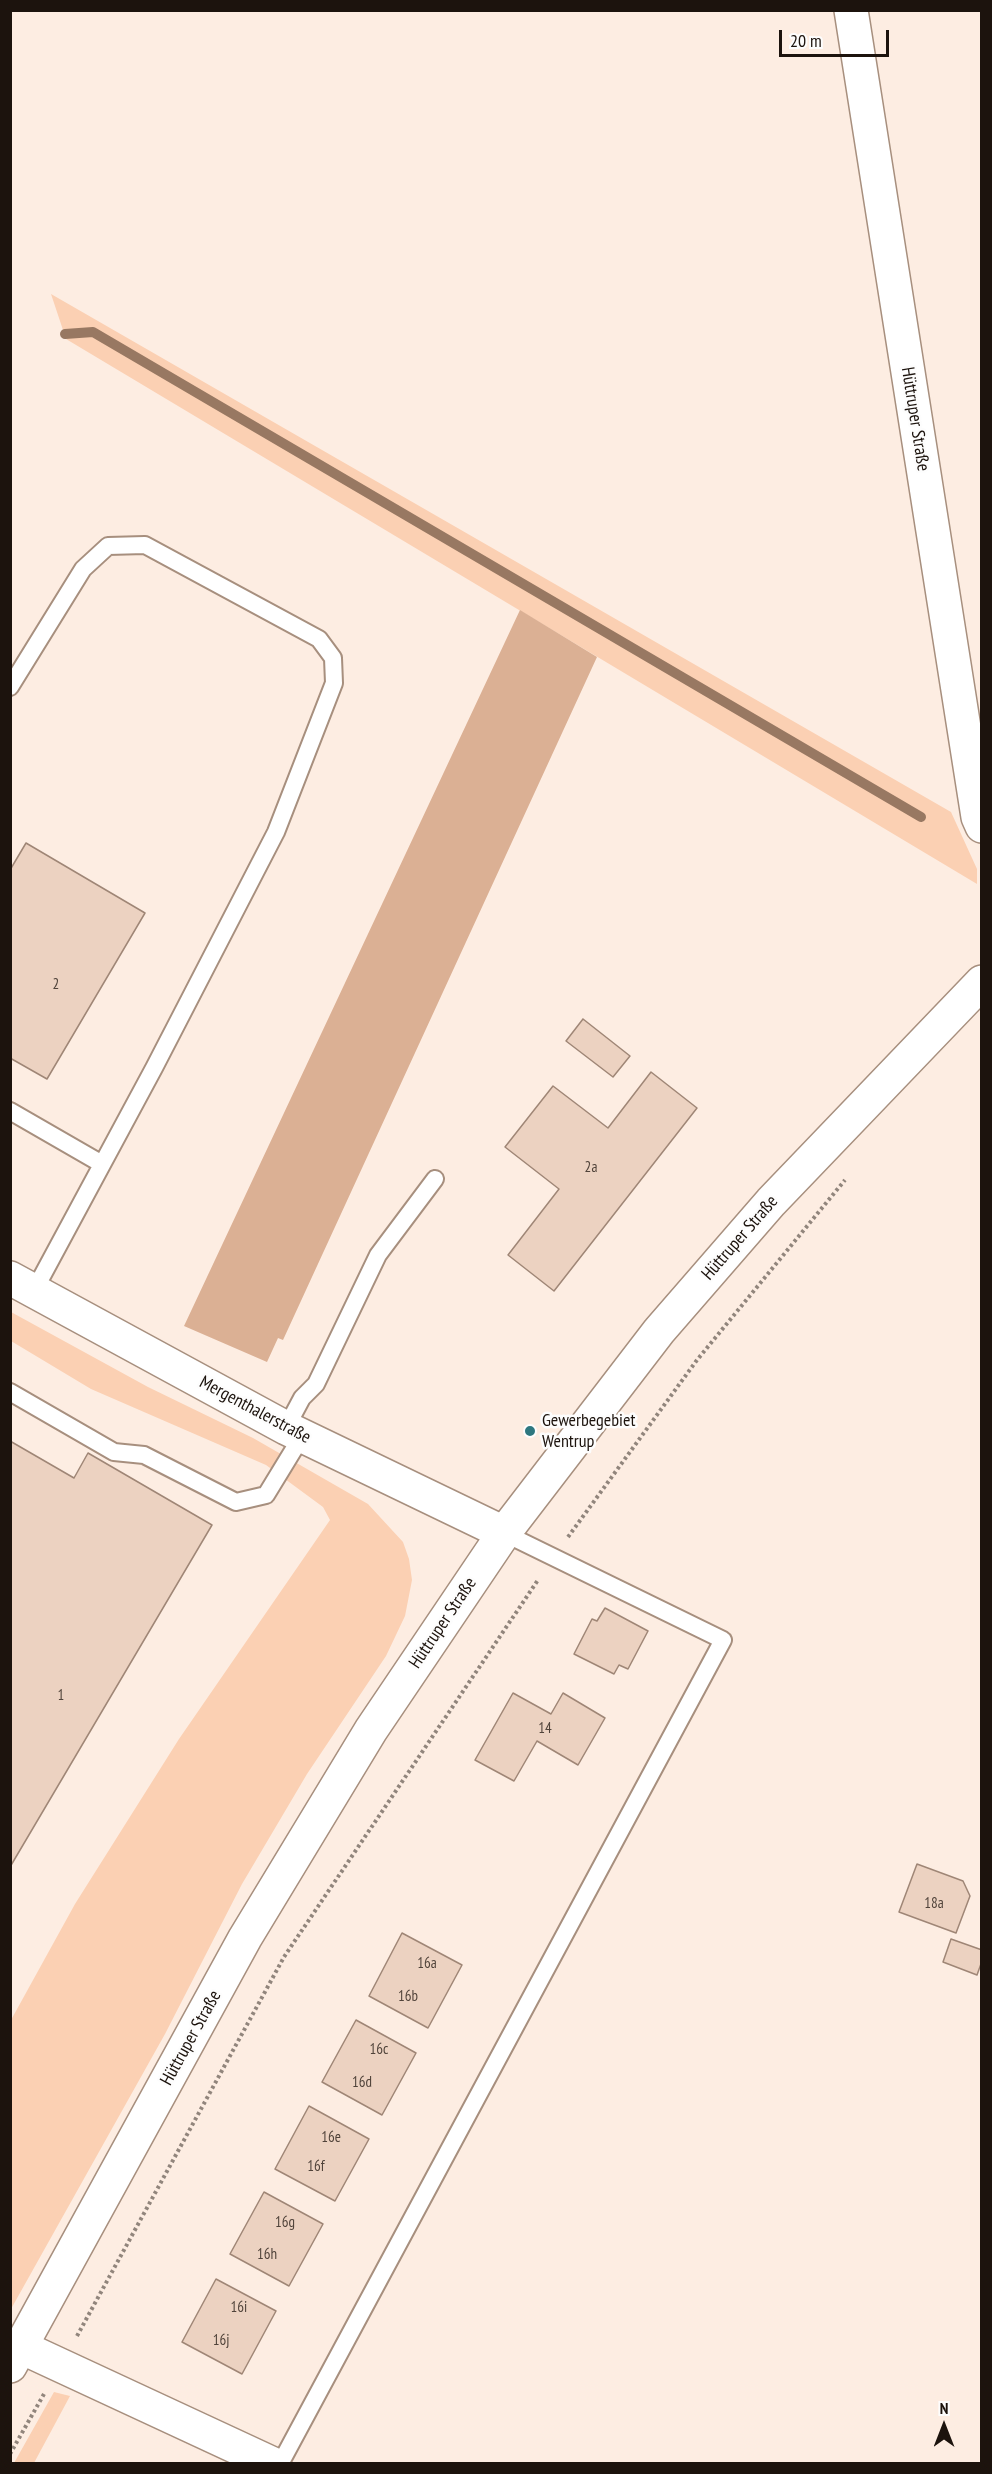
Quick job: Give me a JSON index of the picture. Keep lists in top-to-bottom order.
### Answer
{
  "streets": {
    "main road": ["Hüttruper Straße", "Mergenthalerstraße"]
  },
  "crossings": [
    ["Hüttruper Straße", "Mergenthalerstraße"]
  ],
  "places": ["Gewerbegebiet Wentrup"],
  "house_numbers": [
    "2",
    "2a",
    "1",
    "14",
    "18a",
    "16a",
    "16b",
    "16c",
    "16d",
    "16e",
    "16f",
    "16g",
    "16h",
    "16i",
    "16j"
  ],
  "scale_bar": "20 m",
  "north": "top"
}
